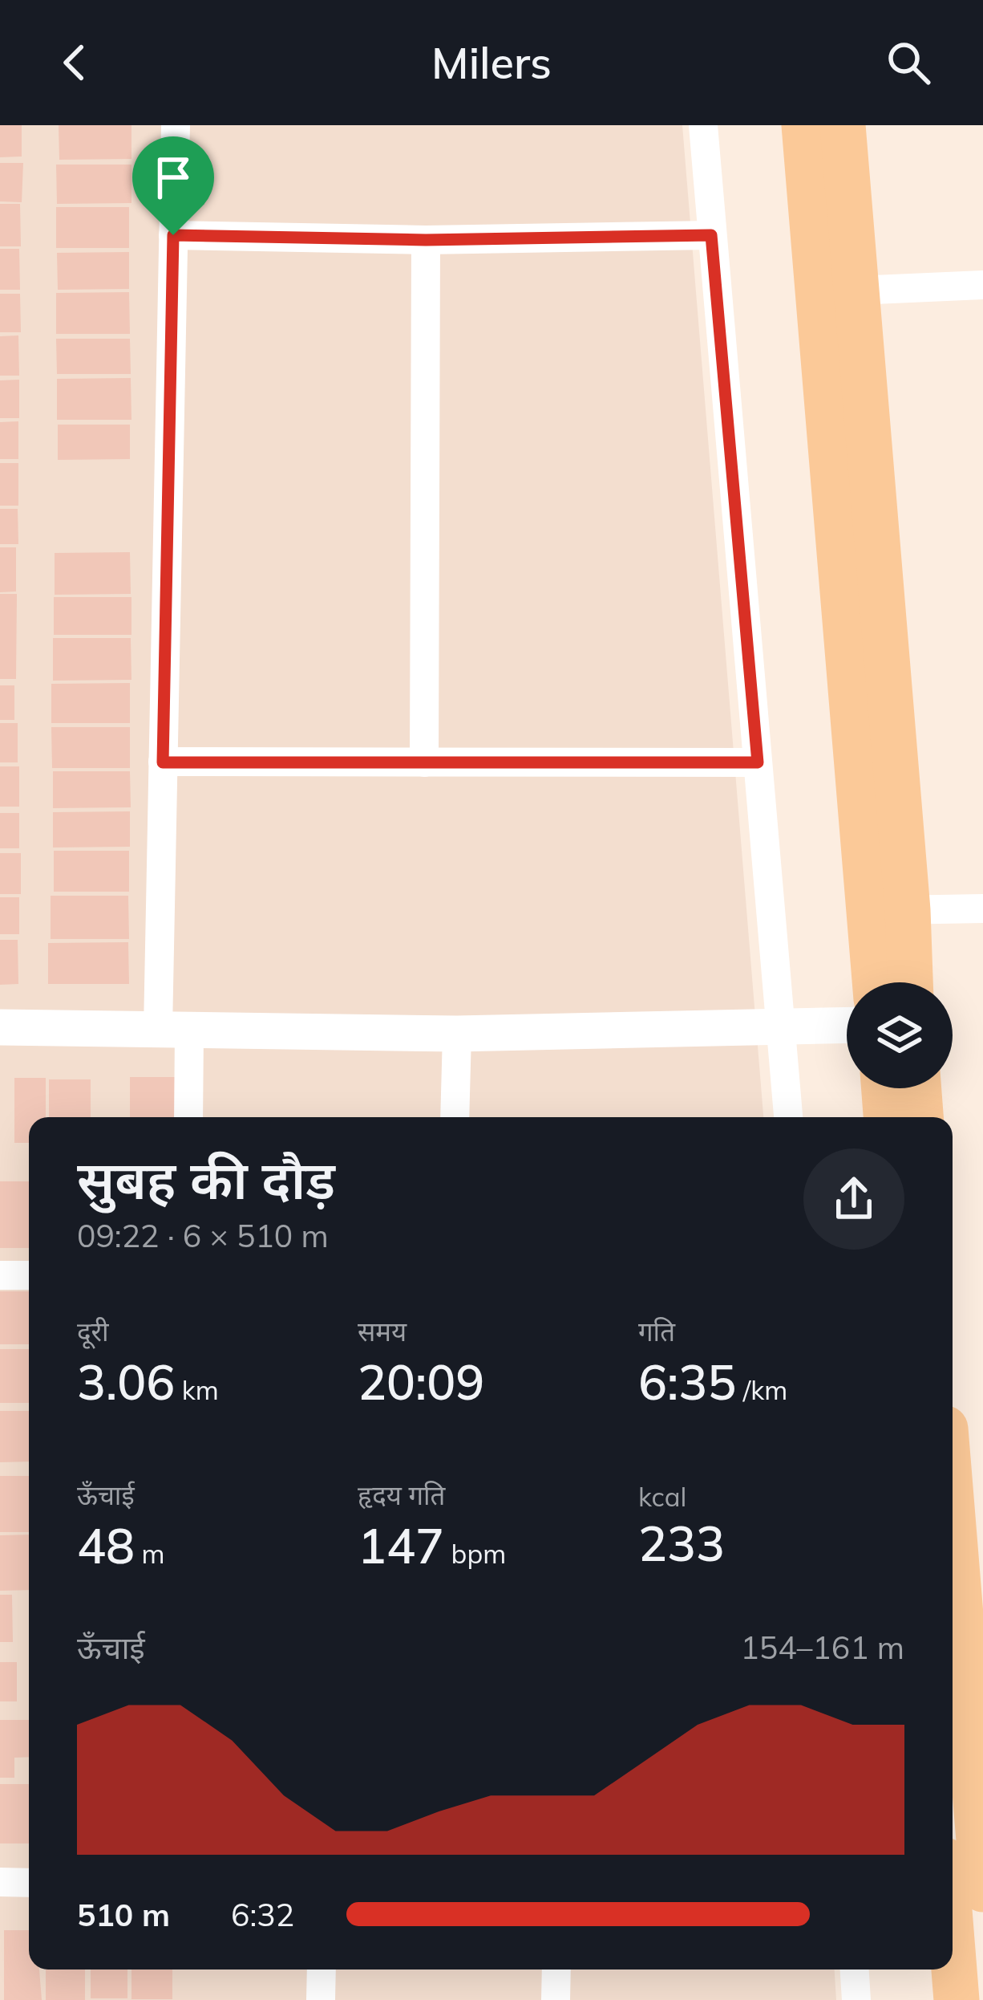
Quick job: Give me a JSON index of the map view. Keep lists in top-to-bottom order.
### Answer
{
  "page": {
    "header": "Milers",
    "heading": ["सुबह की दौड़", "09:22 · 6 × 510 m"],
    "stats": [
      ["दूरी", "3.06 km"],
      ["समय", "20:09"],
      ["गति", "6:35 /km"],
      ["ऊँचाई", "48 m"],
      ["हृदय गति", "147 bpm"],
      ["kcal", "233"]
    ],
    "chart": ["ऊँचाई", "154–161 m"],
    "list": [
      {
        "name": "510 m",
        "note": "6:32"
      }
    ]
  }
}
